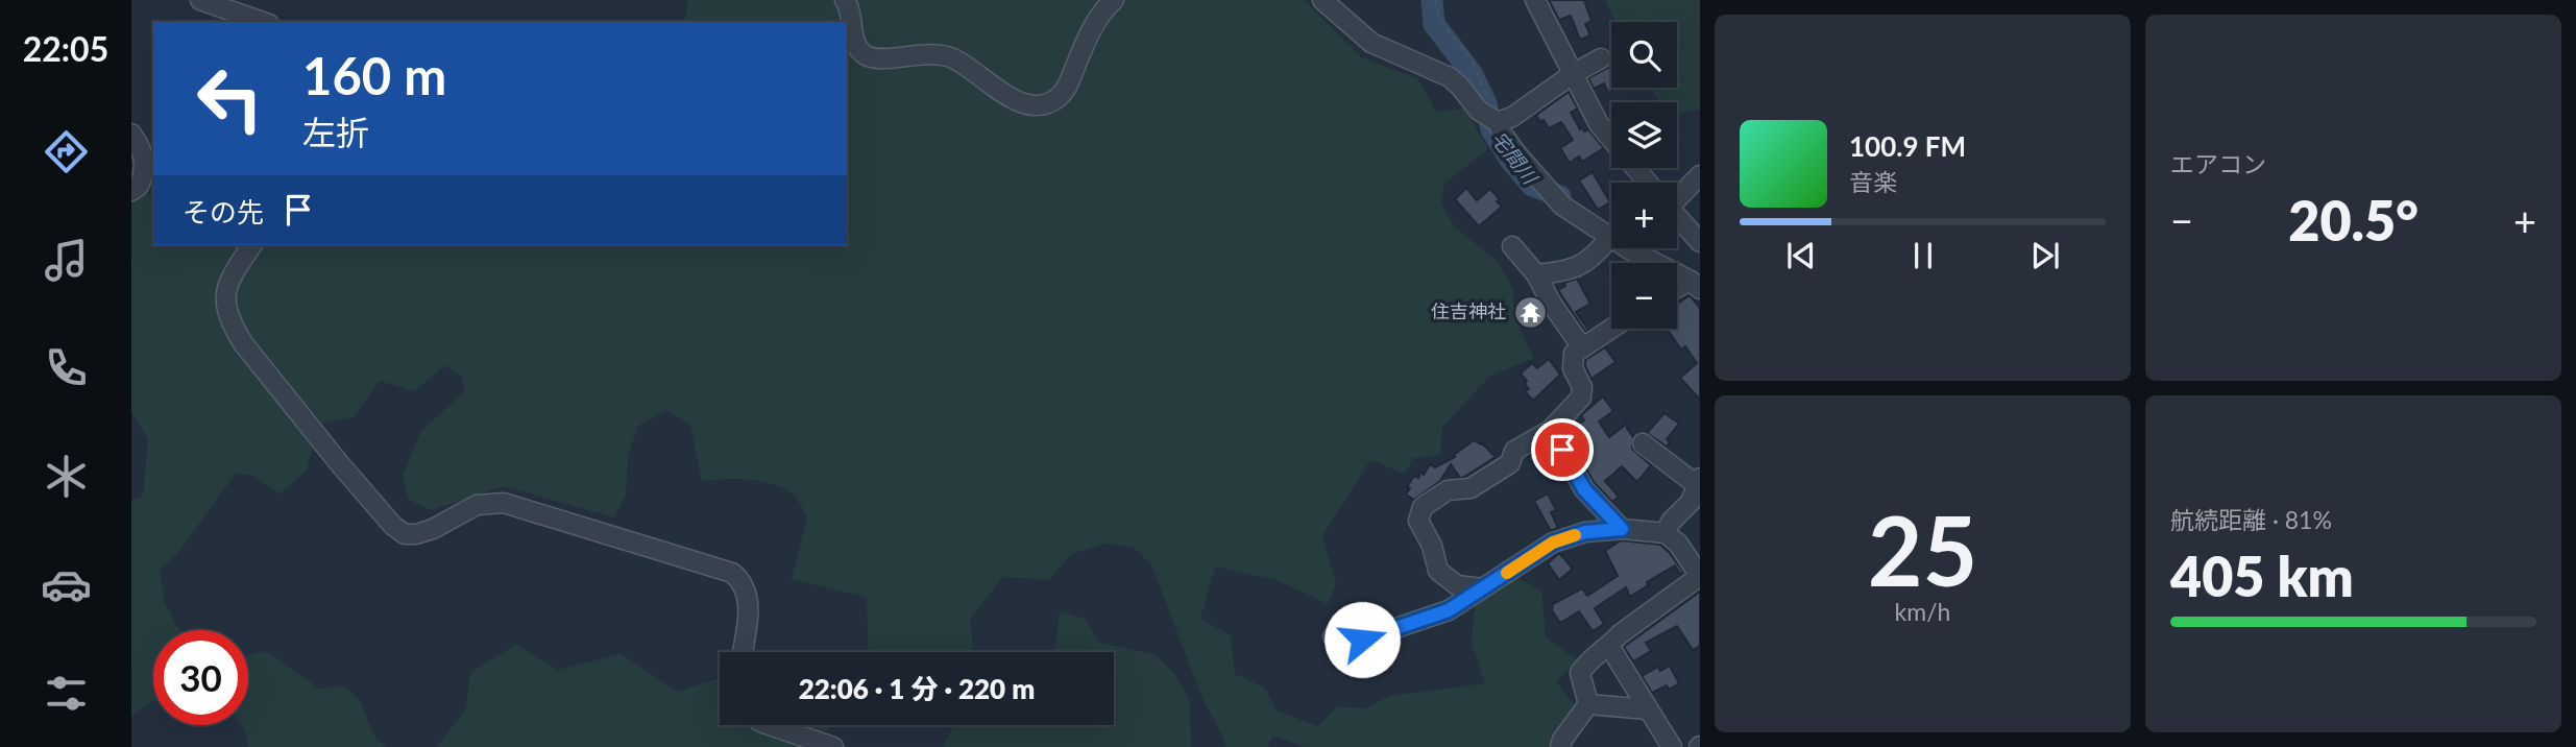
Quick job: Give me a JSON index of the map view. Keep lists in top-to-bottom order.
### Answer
{
  "water": ["宅間川"],
  "places": {
    "temple": ["住吉神社"]
  },
  "page": {
    "tabs": "22:05",
    "tile": [
      "エアコン",
      ["25", "km/h"],
      ["航続距離 · 81%", "405 km"]
    ],
    "map_buttons": ["+", "−"],
    "turn": ["160 m", "左折"],
    "song": ["100.9 FM", "音楽"],
    "then": "その先",
    "heat": ["−", "20.5°", "+"],
    "limit": "30",
    "trip": "22:06 · 1 分 · 220 m"
  }
}
